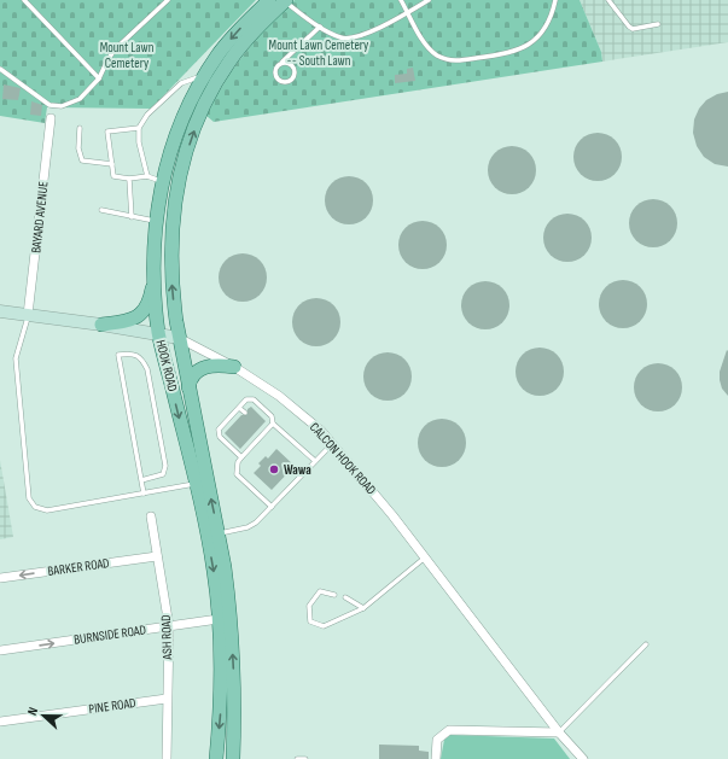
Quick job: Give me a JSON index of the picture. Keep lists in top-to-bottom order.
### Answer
{
  "streets": {
    "main road": ["HOOK ROAD"],
    "street": [
      "BAYARD AVENUE",
      "CALCON HOOK ROAD",
      "BARKER ROAD",
      "BURNSIDE ROAD",
      "ASH ROAD",
      "PINE ROAD"
    ]
  },
  "crossings": [
    ["BAYARD AVENUE", "CALCON HOOK ROAD"],
    ["HOOK ROAD", "CALCON HOOK ROAD"],
    ["HOOK ROAD", "BURNSIDE ROAD"],
    ["BARKER ROAD", "ASH ROAD"],
    ["BURNSIDE ROAD", "ASH ROAD"],
    ["ASH ROAD", "PINE ROAD"]
  ],
  "one_way": ["BARKER ROAD", "BURNSIDE ROAD"],
  "parks": ["Mount Lawn Cemetery -- South Lawn", "Mount Lawn Cemetery"],
  "places": ["Wawa"],
  "north": "left"
}
